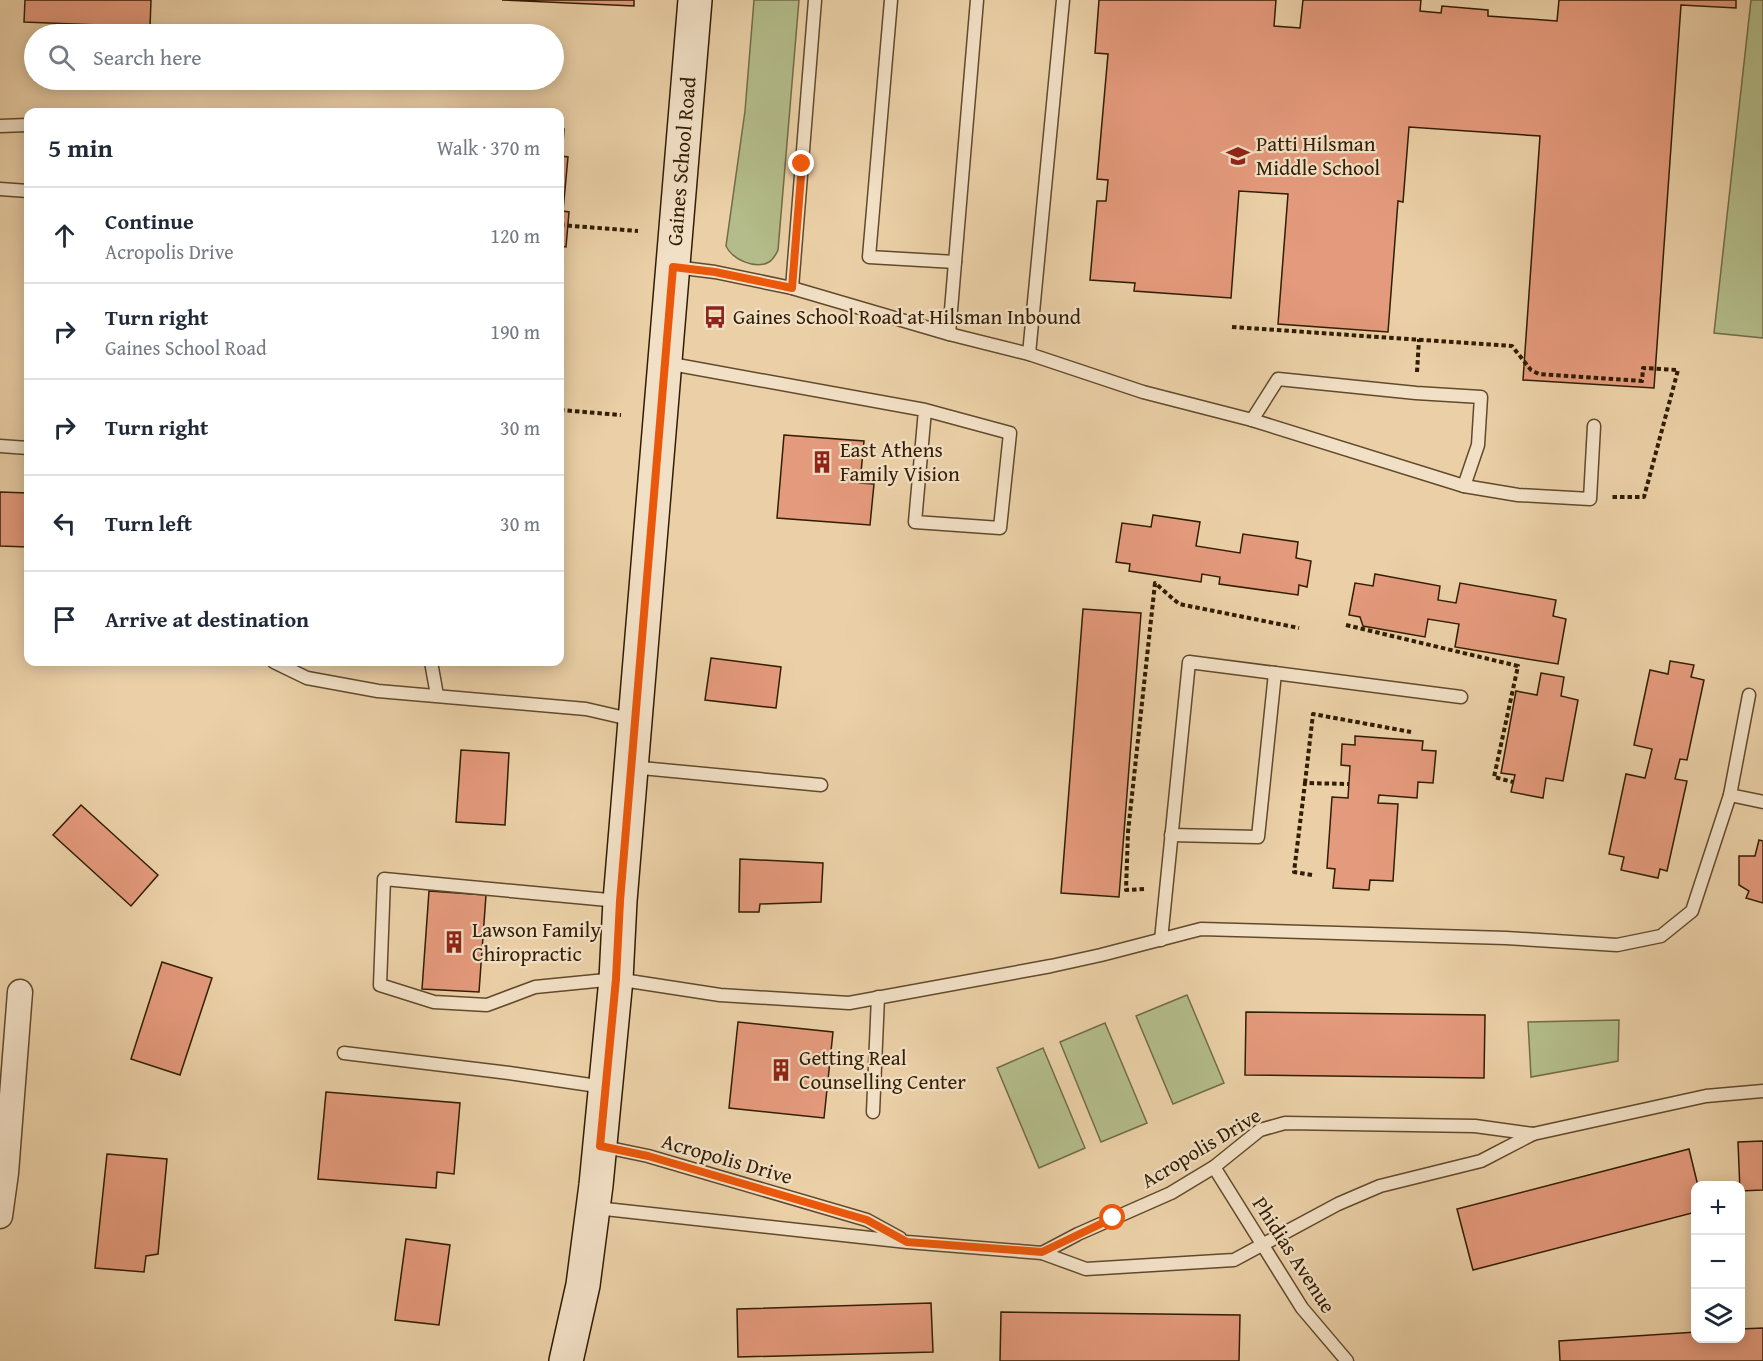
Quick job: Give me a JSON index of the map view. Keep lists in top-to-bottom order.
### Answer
{
  "streets": {
    "main road": ["Gaines School Road"],
    "lane": ["Acropolis Drive", "Phidias Avenue"]
  },
  "crossings": [
    ["Gaines School Road", "Acropolis Drive"],
    ["Acropolis Drive", "Phidias Avenue"]
  ],
  "places": {
    "school or university": ["Patti Hilsman Middle School"],
    "bus stop": ["Gaines School Road at Hilsman Inbound"],
    "building": ["East Athens Family Vision", "Lawson Family Chiropractic", "Getting Real Counselling Center"]
  },
  "page": {
    "search": "Search here",
    "heading": ["5 min", "Walk · 370 m"],
    "list": [
      ["Continue", "Acropolis Drive", "120 m"],
      ["Turn right", "Gaines School Road", "190 m"],
      ["Turn right", "30 m"],
      ["Turn left", "30 m"],
      "Arrive at destination"
    ],
    "map_buttons": ["+", "−"]
  }
}
